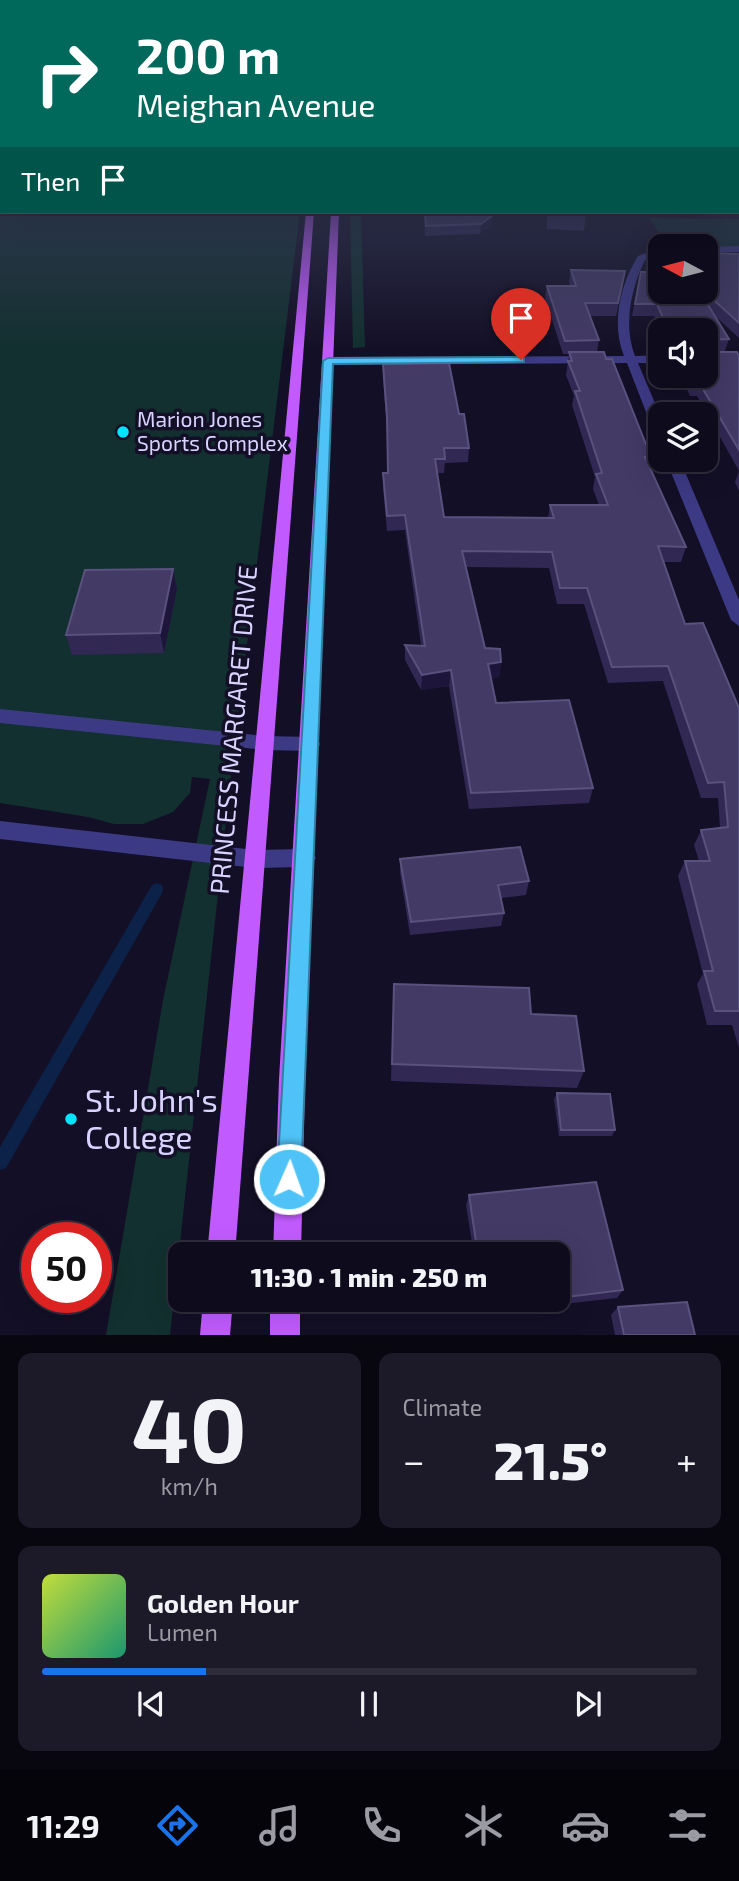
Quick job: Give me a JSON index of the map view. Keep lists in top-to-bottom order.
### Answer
{
  "streets": {
    "main road": ["PRINCESS MARGARET DRIVE"]
  },
  "places": ["Marion Jones Sports Complex", "St. John's College"],
  "north": "left",
  "page": {
    "turn": ["200 m", "Meighan Avenue"],
    "then": "Then",
    "limit": "50",
    "trip": "11:30 · 1 min · 250 m",
    "tile": [
      ["40", "km/h"],
      "Climate"
    ],
    "heat": ["−", "21.5°", "+"],
    "song": ["Golden Hour", "Lumen"],
    "tabs": "11:29"
  }
}
